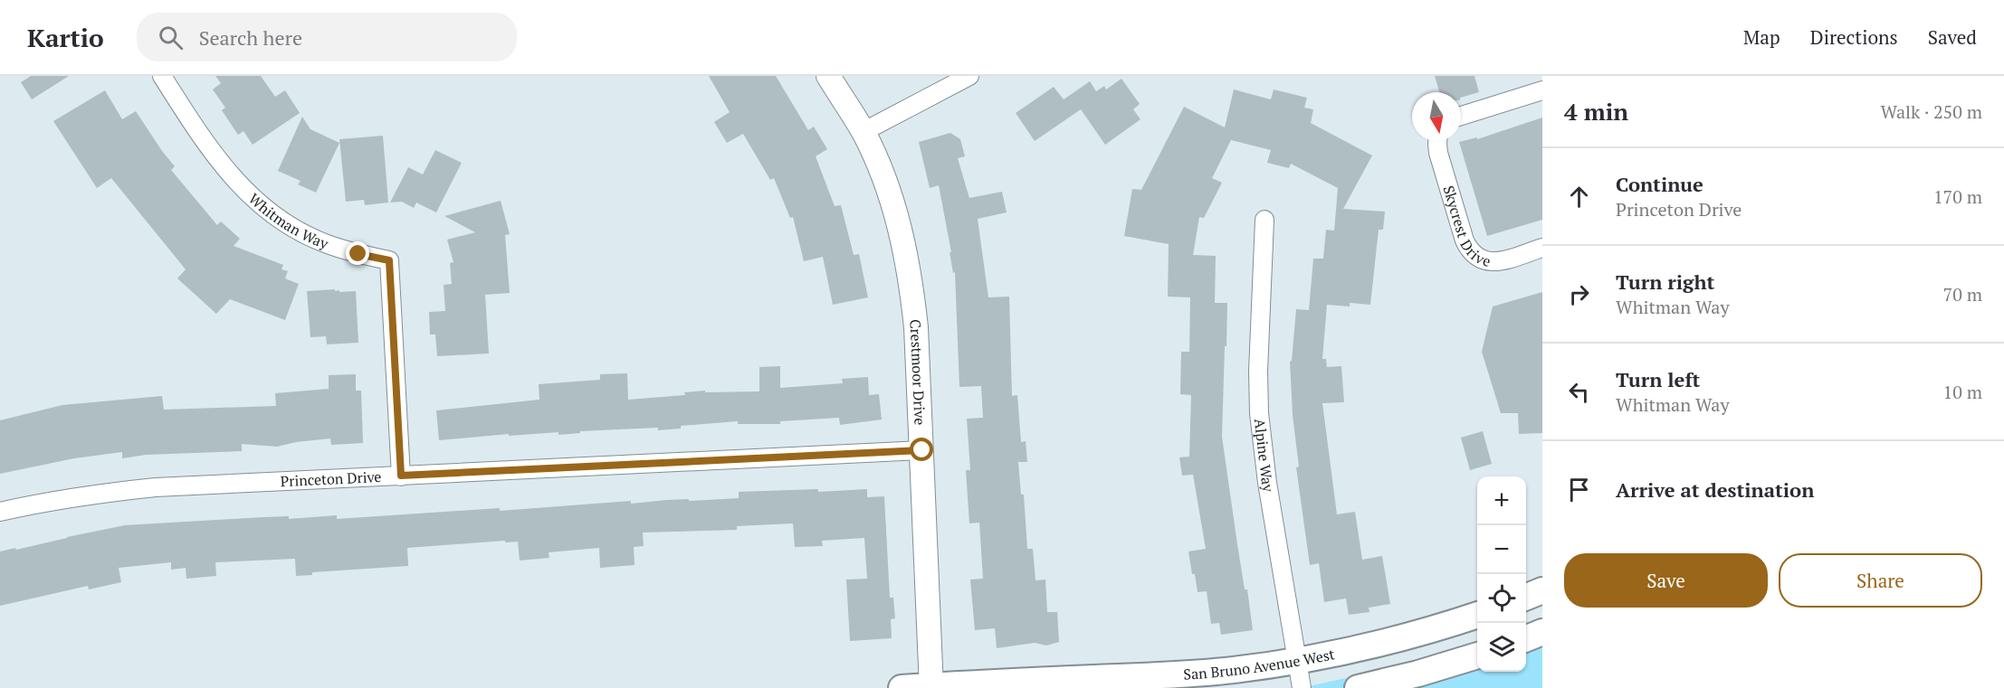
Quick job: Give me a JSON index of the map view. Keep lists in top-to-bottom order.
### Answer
{
  "streets": {
    "main road": ["San Bruno Avenue West"],
    "street": [
      "Whitman Way",
      "Skycrest Drive",
      "Crestmoor Drive",
      "Alpine Way",
      "Princeton Drive"
    ]
  },
  "crossings": [
    ["Whitman Way", "Princeton Drive"],
    ["Crestmoor Drive", "Princeton Drive"],
    ["Crestmoor Drive", "San Bruno Avenue West"],
    ["Alpine Way", "San Bruno Avenue West"]
  ],
  "north": "bottom",
  "page": {
    "header": "Kartio",
    "search": "Search here",
    "nav": ["Map", "Directions", "Saved"],
    "heading": ["4 min", "Walk · 250 m"],
    "list": [
      ["Continue", "Princeton Drive", "170 m"],
      ["Turn right", "Whitman Way", "70 m"],
      ["Turn left", "Whitman Way", "10 m"],
      "Arrive at destination"
    ],
    "map_buttons": ["+", "−"],
    "buttons": ["Save", "Share"]
  }
}
